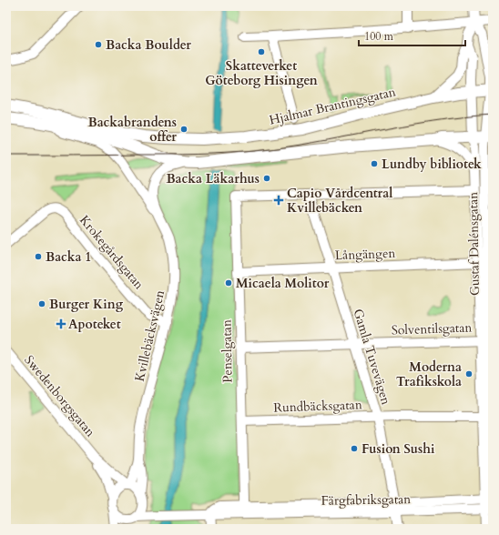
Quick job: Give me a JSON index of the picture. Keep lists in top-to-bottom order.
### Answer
{
  "streets": {
    "main road": ["Hjalmar Brantingsgatan"],
    "street": [
      "Gustaf Dalénsgatan",
      "Krokegårdsgatan",
      "Långängen",
      "Solventilsgatan",
      "Kvillebäcksvägen",
      "Penselgatan",
      "Gamla Tuvevägen",
      "Swedenborgsgatan",
      "Rundbäcksgatan",
      "Färgfabriksgatan"
    ]
  },
  "crossings": [
    ["Hjalmar Brantingsgatan", "Gustaf Dalénsgatan"],
    ["Gustaf Dalénsgatan", "Långängen"],
    ["Gustaf Dalénsgatan", "Solventilsgatan"],
    ["Gustaf Dalénsgatan", "Rundbäcksgatan"],
    ["Gustaf Dalénsgatan", "Färgfabriksgatan"],
    ["Krokegårdsgatan", "Kvillebäcksvägen"],
    ["Långängen", "Penselgatan"],
    ["Långängen", "Gamla Tuvevägen"],
    ["Solventilsgatan", "Penselgatan"],
    ["Solventilsgatan", "Gamla Tuvevägen"],
    ["Kvillebäcksvägen", "Swedenborgsgatan"],
    ["Kvillebäcksvägen", "Färgfabriksgatan"],
    ["Penselgatan", "Gamla Tuvevägen"],
    ["Penselgatan", "Rundbäcksgatan"],
    ["Penselgatan", "Färgfabriksgatan"],
    ["Gamla Tuvevägen", "Rundbäcksgatan"],
    ["Gamla Tuvevägen", "Färgfabriksgatan"],
    ["Swedenborgsgatan", "Färgfabriksgatan"]
  ],
  "places": {
    "other": [
      "Backa Boulder",
      "Skatteverket Göteborg Hisingen",
      "Backabrandens offer",
      "Lundby bibliotek",
      "Backa Läkarhus",
      "Backa 1",
      "Micaela Molitor",
      "Burger King",
      "Moderna Trafikskola",
      "Fusion Sushi"
    ],
    "health": ["Capio Vårdcentral Kvillebäcken", "Apoteket"]
  },
  "scale_bar": "100 m"
}
